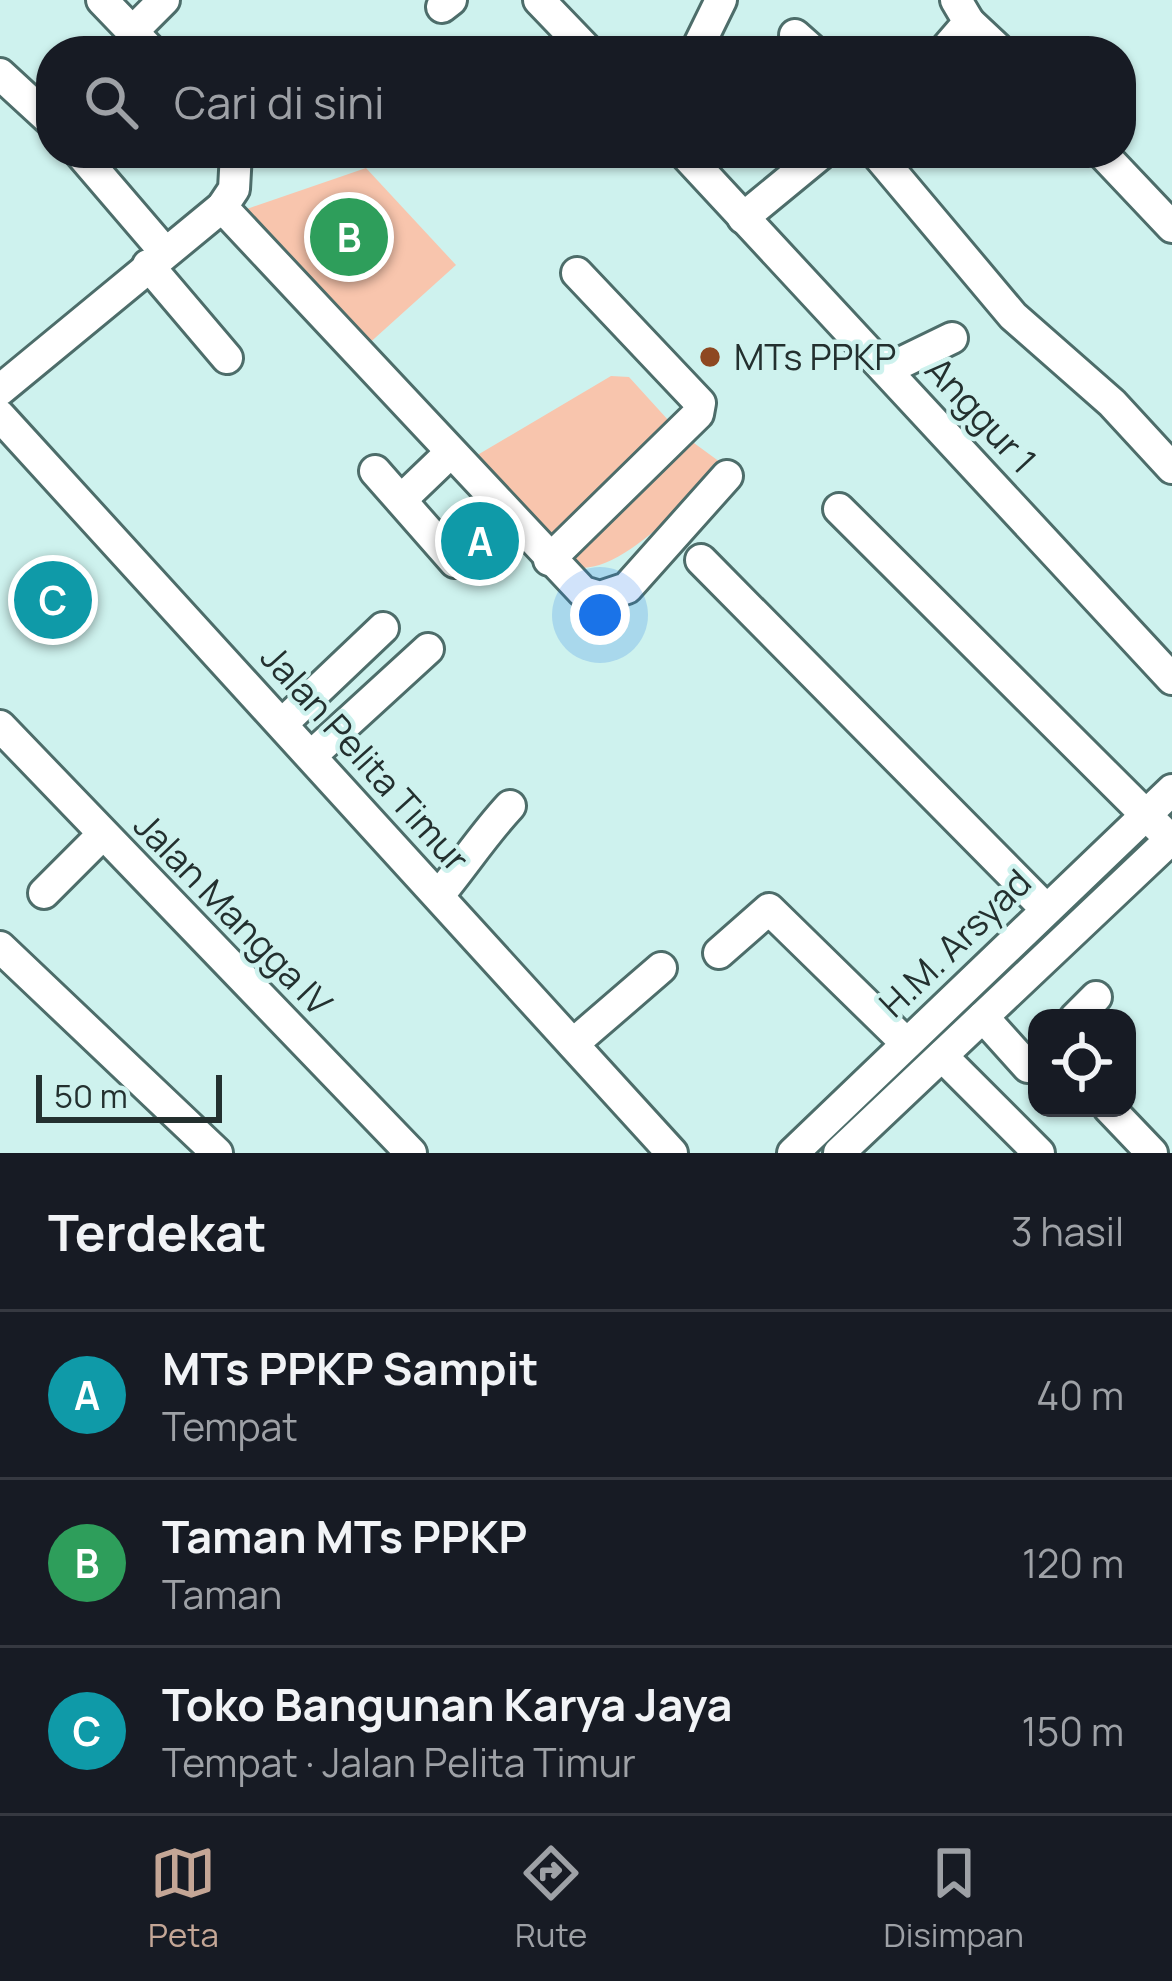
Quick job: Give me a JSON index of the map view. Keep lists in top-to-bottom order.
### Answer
{
  "streets": {
    "street": [
      "Anggur 1",
      "Jalan Pelita Timur",
      "Jalan Mangga IV",
      "H.M. Arsyad"
    ]
  },
  "places": ["MTs PPKP"],
  "scale_bar": "50 m",
  "page": {
    "search": "Cari di sini",
    "pins": ["B", "A", "C"],
    "scale": "50 m",
    "heading": ["Terdekat", "3 hasil"],
    "list": [
      {
        "mark": "A",
        "name": "MTs PPKP Sampit",
        "note": "Tempat",
        "value": "40 m"
      },
      {
        "mark": "B",
        "name": "Taman MTs PPKP",
        "note": "Taman",
        "value": "120 m"
      },
      {
        "mark": "C",
        "name": "Toko Bangunan Karya Jaya",
        "note": "Tempat · Jalan Pelita Timur",
        "value": "150 m"
      }
    ],
    "nav": ["Peta", "Rute", "Disimpan"]
  }
}
